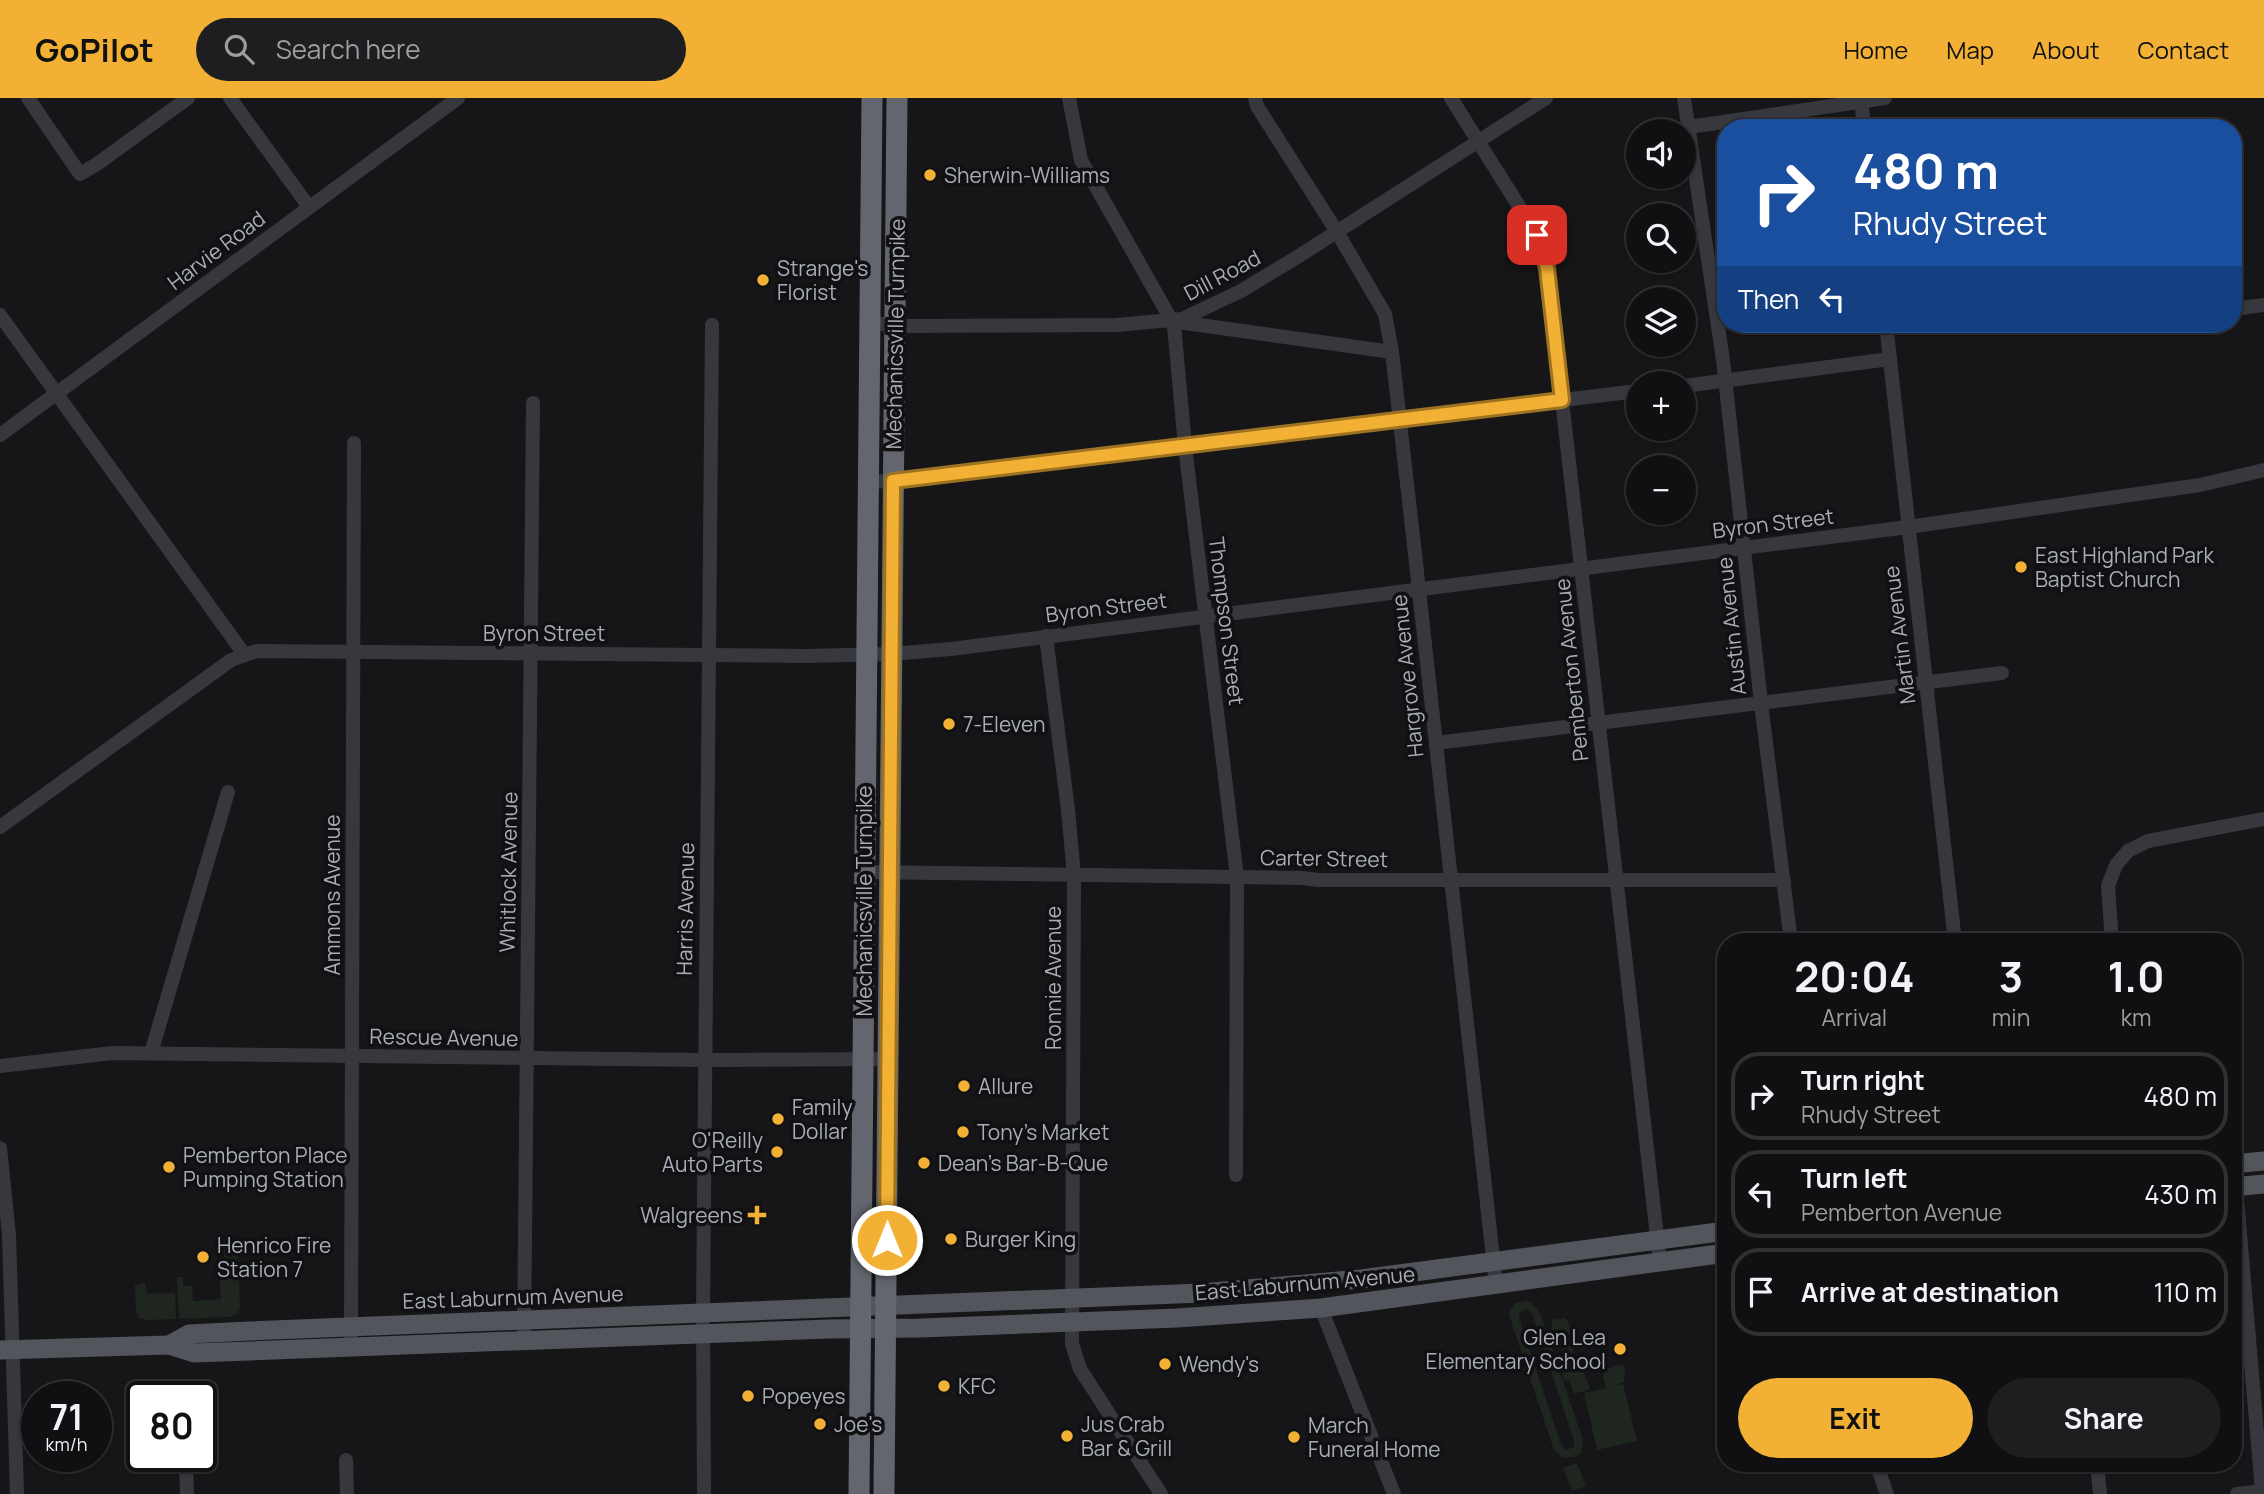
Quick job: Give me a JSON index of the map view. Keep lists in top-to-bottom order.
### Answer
{
  "streets": {
    "highway": ["Mechanicsville Turnpike"],
    "main road": ["East Laburnum Avenue"],
    "street": [
      "Harvie Road",
      "Dill Road",
      "Byron Street",
      "Thompson Street",
      "Austin Avenue",
      "Martin Avenue",
      "Pemberton Avenue",
      "Hargrove Avenue",
      "Carter Street",
      "Whitlock Avenue",
      "Ammons Avenue",
      "Harris Avenue",
      "Ronnie Avenue",
      "Rescue Avenue"
    ]
  },
  "crossings": [
    ["Dill Road", "Mechanicsville Turnpike"],
    ["Dill Road", "Thompson Street"],
    ["Dill Road", "Pemberton Avenue"],
    ["Dill Road", "Hargrove Avenue"],
    ["Mechanicsville Turnpike", "Byron Street"],
    ["Mechanicsville Turnpike", "Carter Street"],
    ["Mechanicsville Turnpike", "Rescue Avenue"],
    ["Mechanicsville Turnpike", "East Laburnum Avenue"],
    ["Byron Street", "Thompson Street"],
    ["Byron Street", "Austin Avenue"],
    ["Byron Street", "Martin Avenue"],
    ["Byron Street", "Pemberton Avenue"],
    ["Byron Street", "Hargrove Avenue"],
    ["Byron Street", "Whitlock Avenue"],
    ["Byron Street", "Ammons Avenue"],
    ["Byron Street", "Harris Avenue"],
    ["Byron Street", "Ronnie Avenue"],
    ["Thompson Street", "Carter Street"],
    ["Austin Avenue", "Carter Street"],
    ["Pemberton Avenue", "Carter Street"],
    ["Pemberton Avenue", "East Laburnum Avenue"],
    ["Hargrove Avenue", "Carter Street"],
    ["Hargrove Avenue", "East Laburnum Avenue"],
    ["Carter Street", "Ronnie Avenue"],
    ["Whitlock Avenue", "Rescue Avenue"],
    ["Whitlock Avenue", "East Laburnum Avenue"],
    ["Ammons Avenue", "Rescue Avenue"],
    ["Ammons Avenue", "East Laburnum Avenue"],
    ["Harris Avenue", "Rescue Avenue"],
    ["Harris Avenue", "East Laburnum Avenue"],
    ["Ronnie Avenue", "East Laburnum Avenue"]
  ],
  "places": {
    "other": [
      "Sherwin-Williams",
      "Strange's Florist",
      "East Highland Park Baptist Church",
      "7-Eleven",
      "Allure",
      "Family Dollar",
      "Tony's Market",
      "O'Reilly Auto Parts",
      "Dean's Bar-B-Que",
      "Pemberton Place Pumping Station",
      "Burger King",
      "Henrico Fire Station 7",
      "Glen Lea Elementary School",
      "Wendy's",
      "KFC",
      "Popeyes",
      "Joe's",
      "Jus Crab Bar & Grill",
      "March Funeral Home"
    ],
    "health": ["Walgreens"]
  },
  "page": {
    "header": "GoPilot",
    "search": "Search here",
    "nav": [
      "Home",
      "Map",
      "About",
      "Contact"
    ],
    "map_buttons": ["+", "−"],
    "turn": ["480 m", "Rhudy Street"],
    "then": "Then",
    "eta": [
      "20:04",
      "Arrival",
      "3",
      "min",
      "1.0",
      "km"
    ],
    "list": [
      {
        "name": "Turn right",
        "note": "Rhudy Street",
        "value": "480 m"
      },
      {
        "name": "Turn left",
        "note": "Pemberton Avenue",
        "value": "430 m"
      },
      {
        "name": "Arrive at destination",
        "value": "110 m"
      }
    ],
    "buttons": ["Exit", "Share"],
    "speed": "71 km/h",
    "limit": "80"
  }
}
